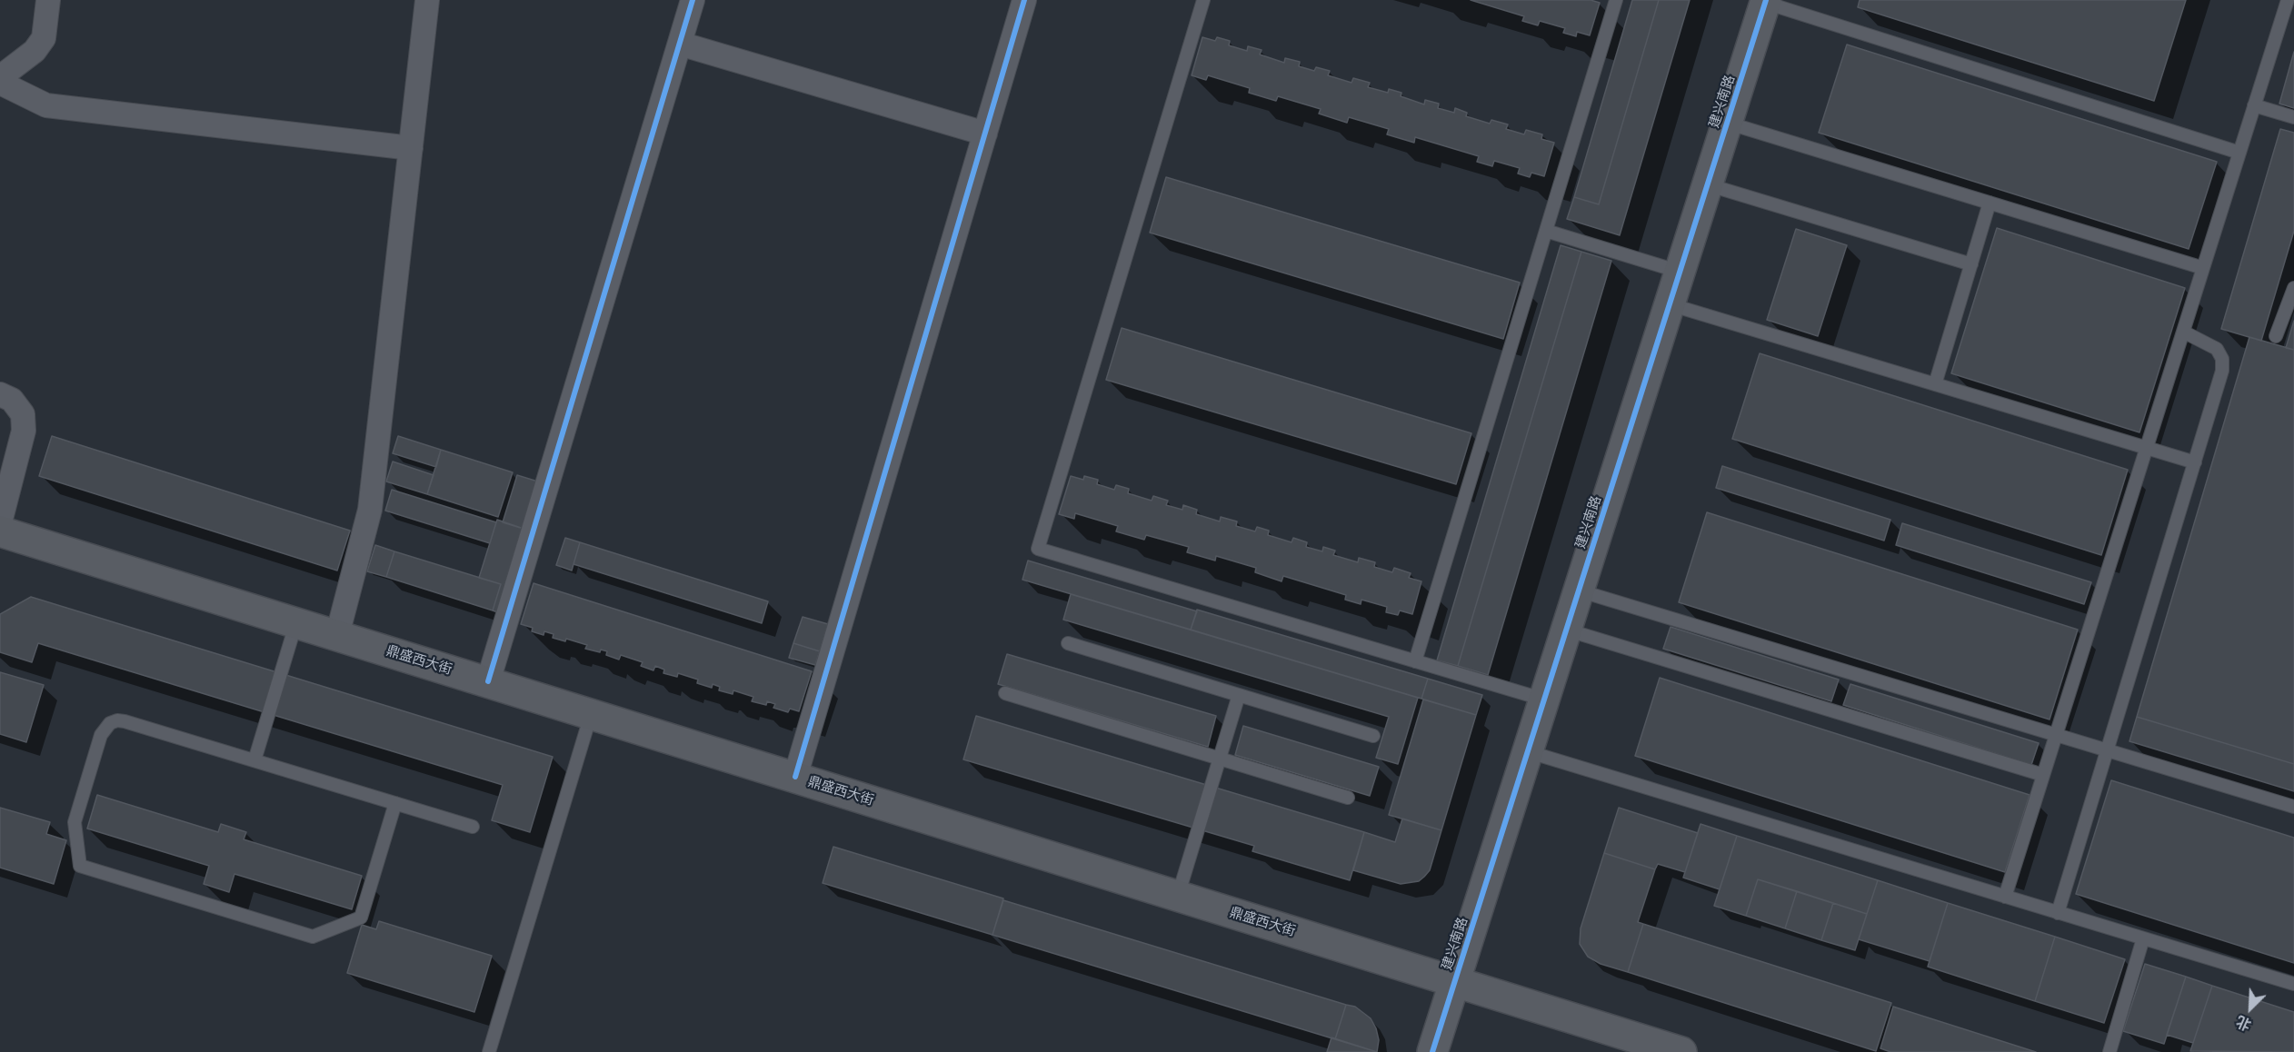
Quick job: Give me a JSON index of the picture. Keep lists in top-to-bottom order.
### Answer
{
  "streets": {
    "main road": ["建兴南路", "鼎盛西大街"]
  },
  "crossings": [
    ["建兴南路", "鼎盛西大街"]
  ],
  "north": "bottom left"
}
